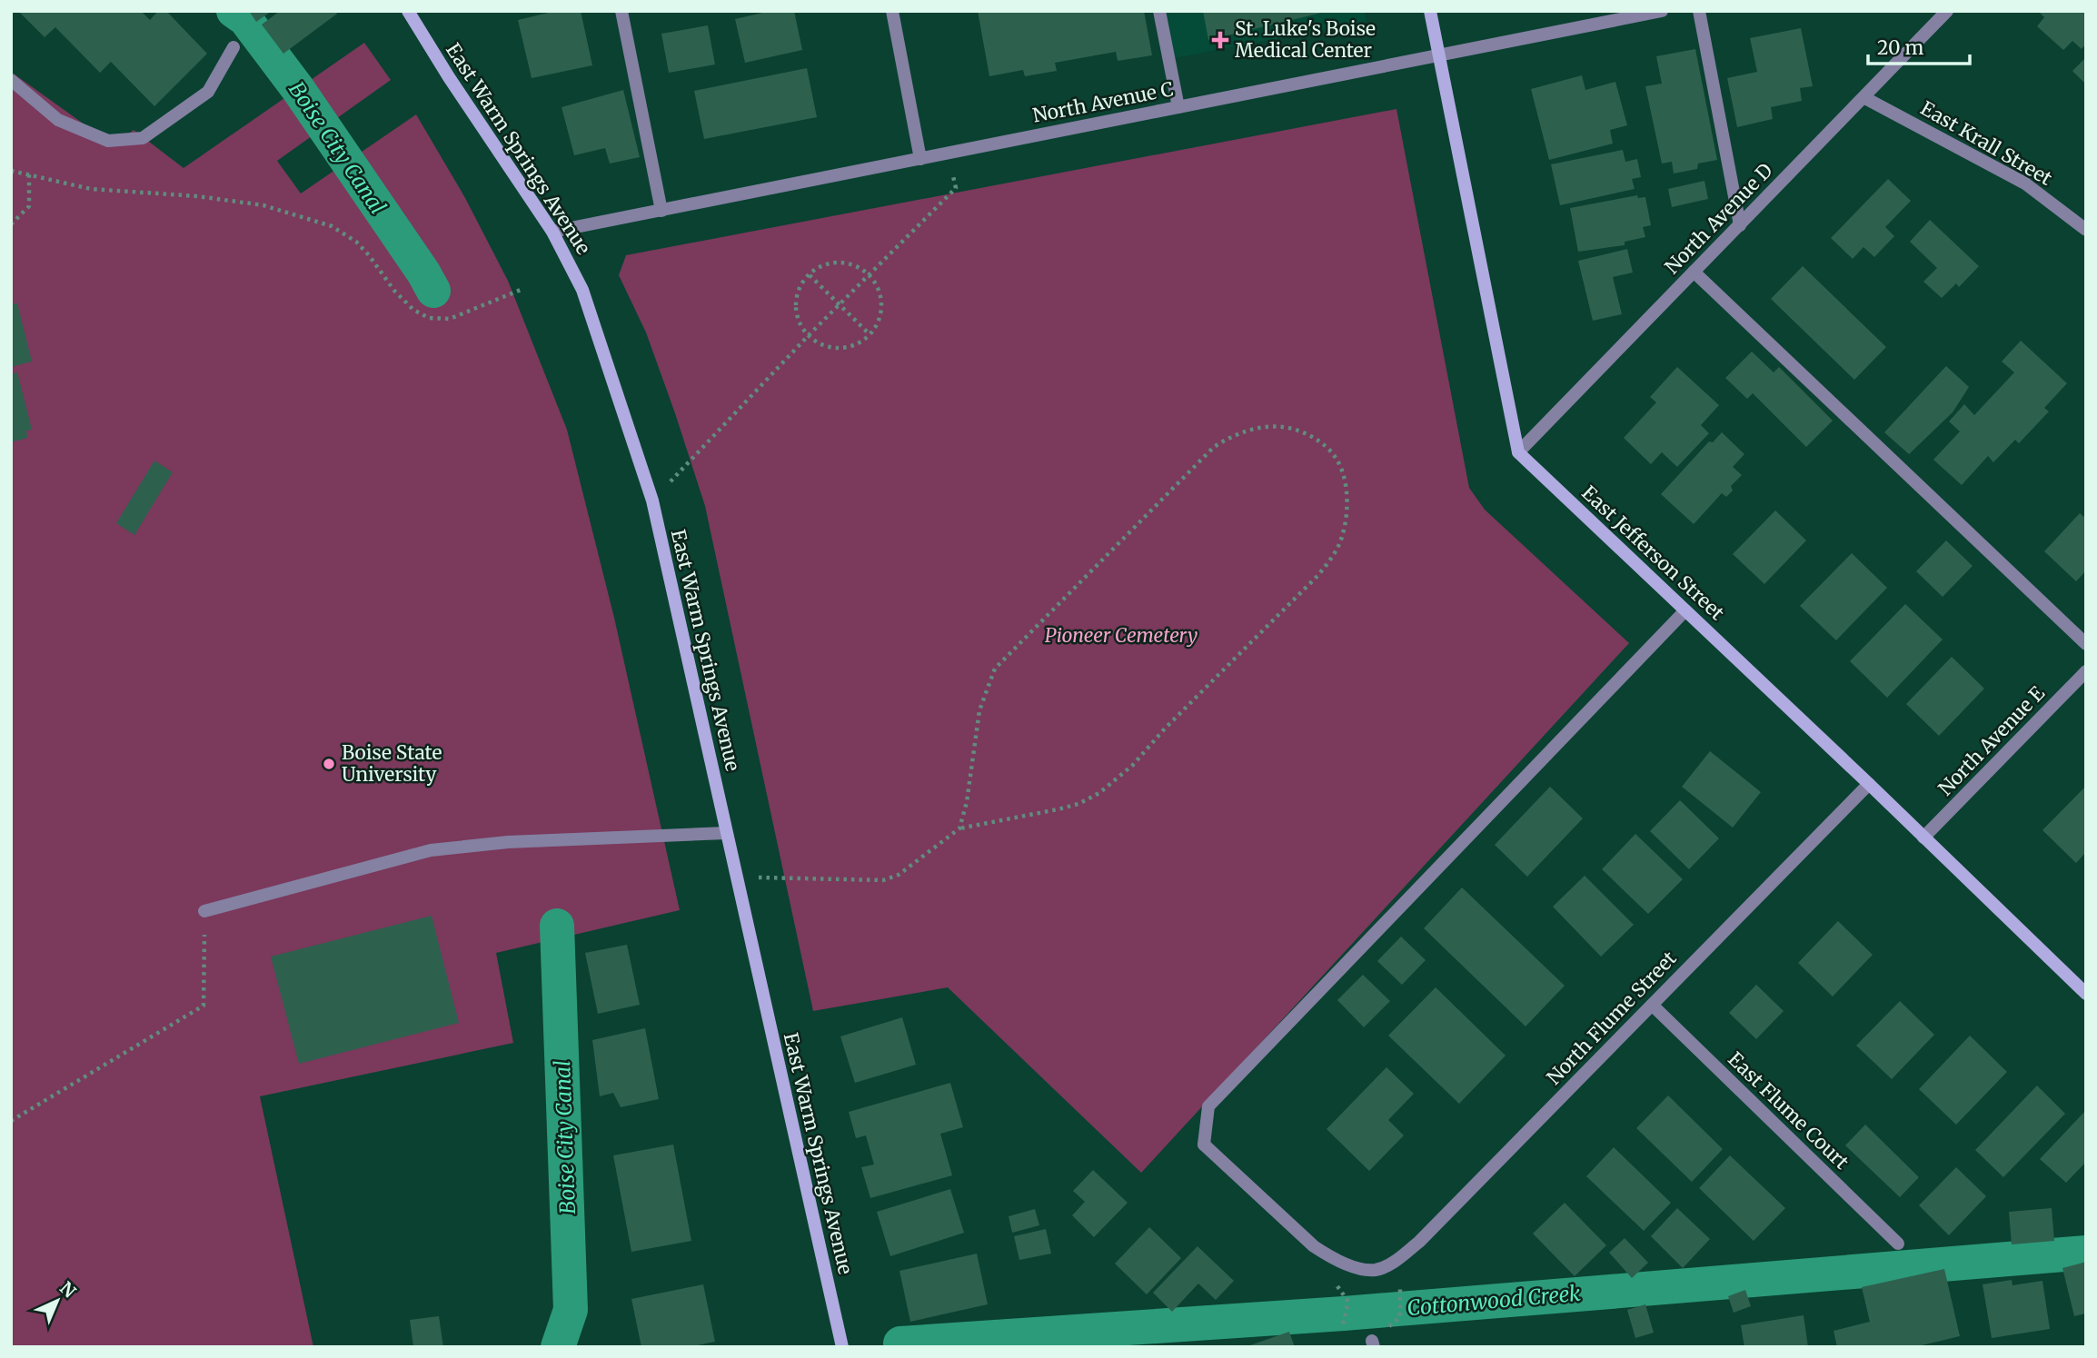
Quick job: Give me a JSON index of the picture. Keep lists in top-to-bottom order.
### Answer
{
  "streets": {
    "street": [
      "North Avenue C",
      "East Krall Street",
      "East Warm Springs Avenue",
      "North Avenue D",
      "East Jefferson Street",
      "North Avenue E",
      "North Flume Street",
      "East Flume Court"
    ]
  },
  "crossings": [
    ["North Avenue C", "East Warm Springs Avenue"],
    ["East Krall Street", "North Avenue D"],
    ["North Avenue D", "East Jefferson Street"],
    ["East Jefferson Street", "North Avenue E"],
    ["East Jefferson Street", "North Flume Street"],
    ["North Flume Street", "East Flume Court"]
  ],
  "water": ["Boise City Canal", "Cottonwood Creek"],
  "parks": ["Pioneer Cemetery"],
  "places": {
    "health": ["St. Luke's Boise Medical Center"],
    "other": ["Boise State University"]
  },
  "scale_bar": "20 m",
  "north": "top right"
}
